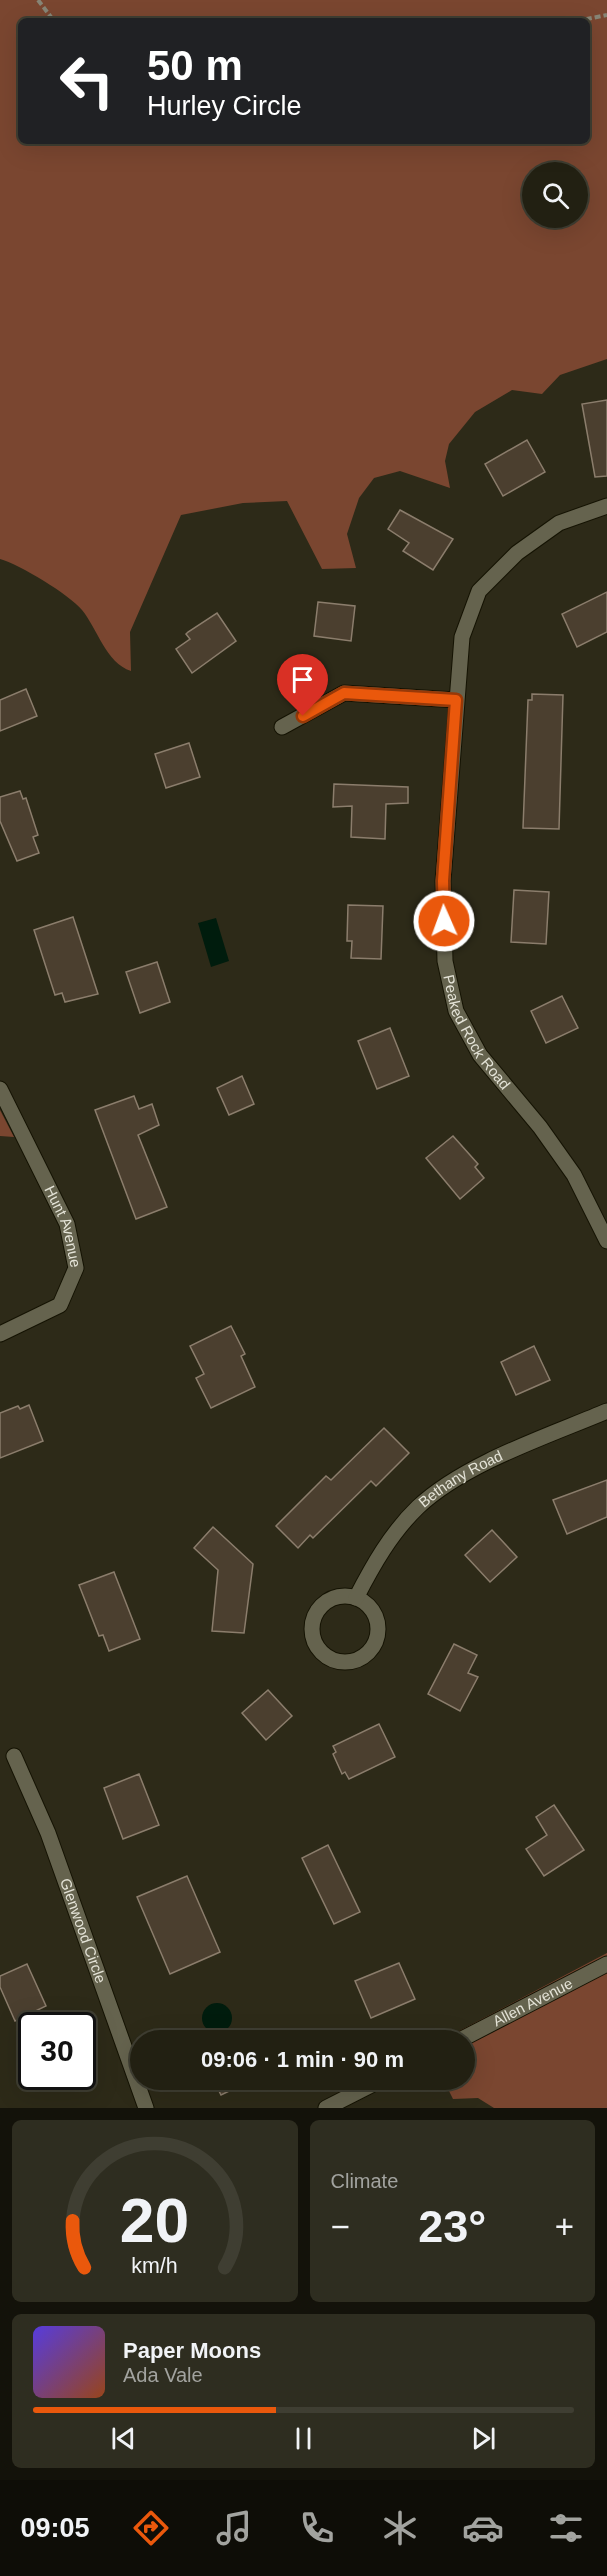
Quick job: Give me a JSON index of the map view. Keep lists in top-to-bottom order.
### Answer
{
  "streets": {
    "street": [
      "Peaked Rock Road",
      "Hunt Avenue",
      "Bethany Road",
      "Glenwood Circle",
      "Allen Avenue"
    ]
  },
  "page": {
    "turn": ["50 m", "Hurley Circle"],
    "limit": "30",
    "trip": "09:06 · 1 min · 90 m",
    "tile": "Climate",
    "heat": ["−", "23°", "+"],
    "song": ["Paper Moons", "Ada Vale"],
    "tabs": "09:05",
    "gauge": ["20", "km/h"]
  }
}
